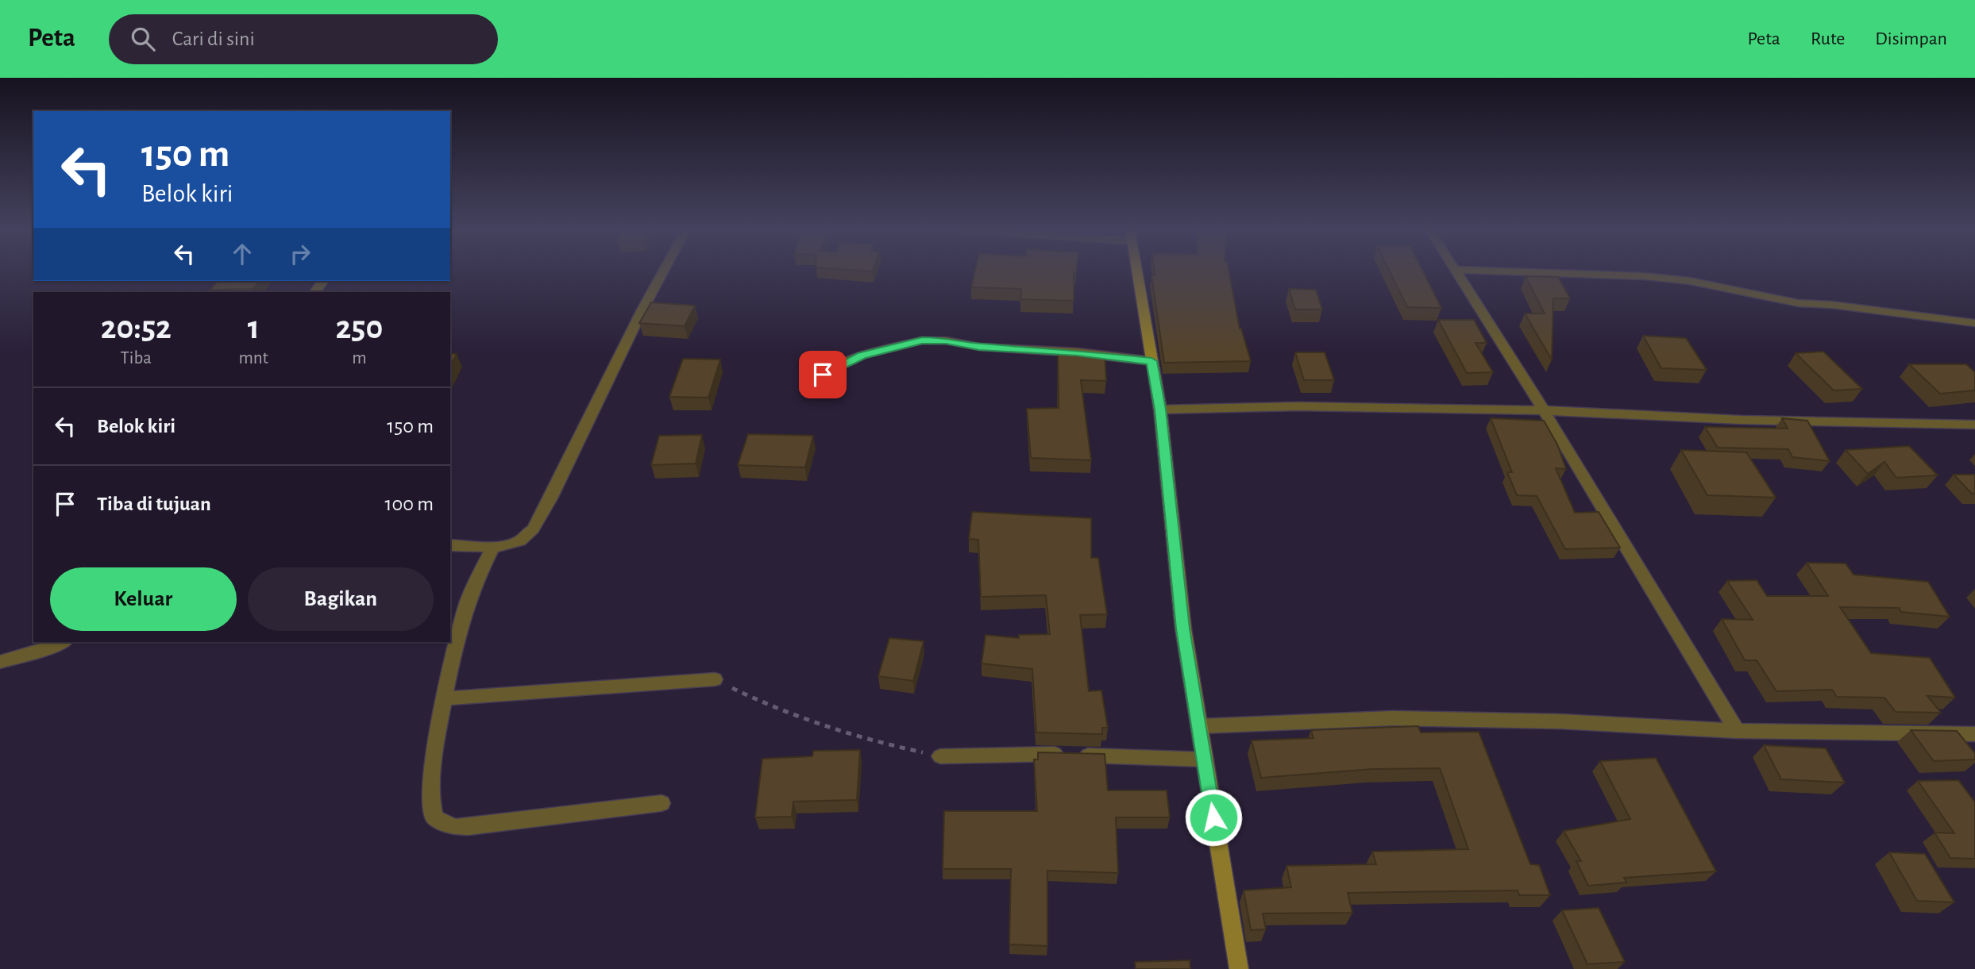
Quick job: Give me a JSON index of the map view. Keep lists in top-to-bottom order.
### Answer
{
  "page": {
    "header": "Peta",
    "search": "Cari di sini",
    "nav": ["Peta", "Rute", "Disimpan"],
    "turn": ["150 m", "Belok kiri"],
    "eta": [
      "20:52",
      "Tiba",
      "1",
      "mnt",
      "250",
      "m"
    ],
    "list": [
      {
        "name": "Belok kiri",
        "value": "150 m"
      },
      {
        "name": "Tiba di tujuan",
        "value": "100 m"
      }
    ],
    "buttons": ["Keluar", "Bagikan"]
  }
}
